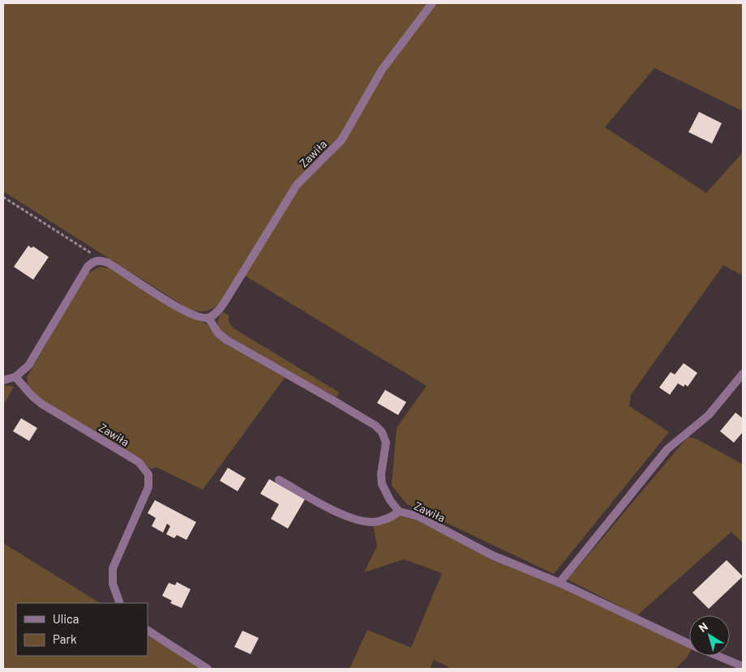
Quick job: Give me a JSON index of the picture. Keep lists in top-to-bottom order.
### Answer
{
  "streets": {
    "street": ["Zawiła"]
  },
  "legend": ["Ulica", "Park"],
  "north": "top left"
}
